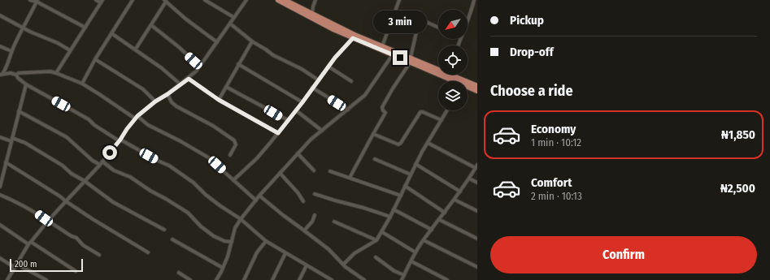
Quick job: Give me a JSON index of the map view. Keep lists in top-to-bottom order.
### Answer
{
  "scale_bar": "200 m",
  "north": "bottom left",
  "page": {
    "banner": ["Pickup", "Drop-off"],
    "bubble": "3 min",
    "heading": "Choose a ride",
    "list": [
      {
        "name": "Economy",
        "note": "1 min · 10:12",
        "value": "₦1,850"
      },
      {
        "name": "Comfort",
        "note": "2 min · 10:13",
        "value": "₦2,500"
      }
    ],
    "buttons": "Confirm",
    "scale": "200 m"
  }
}
